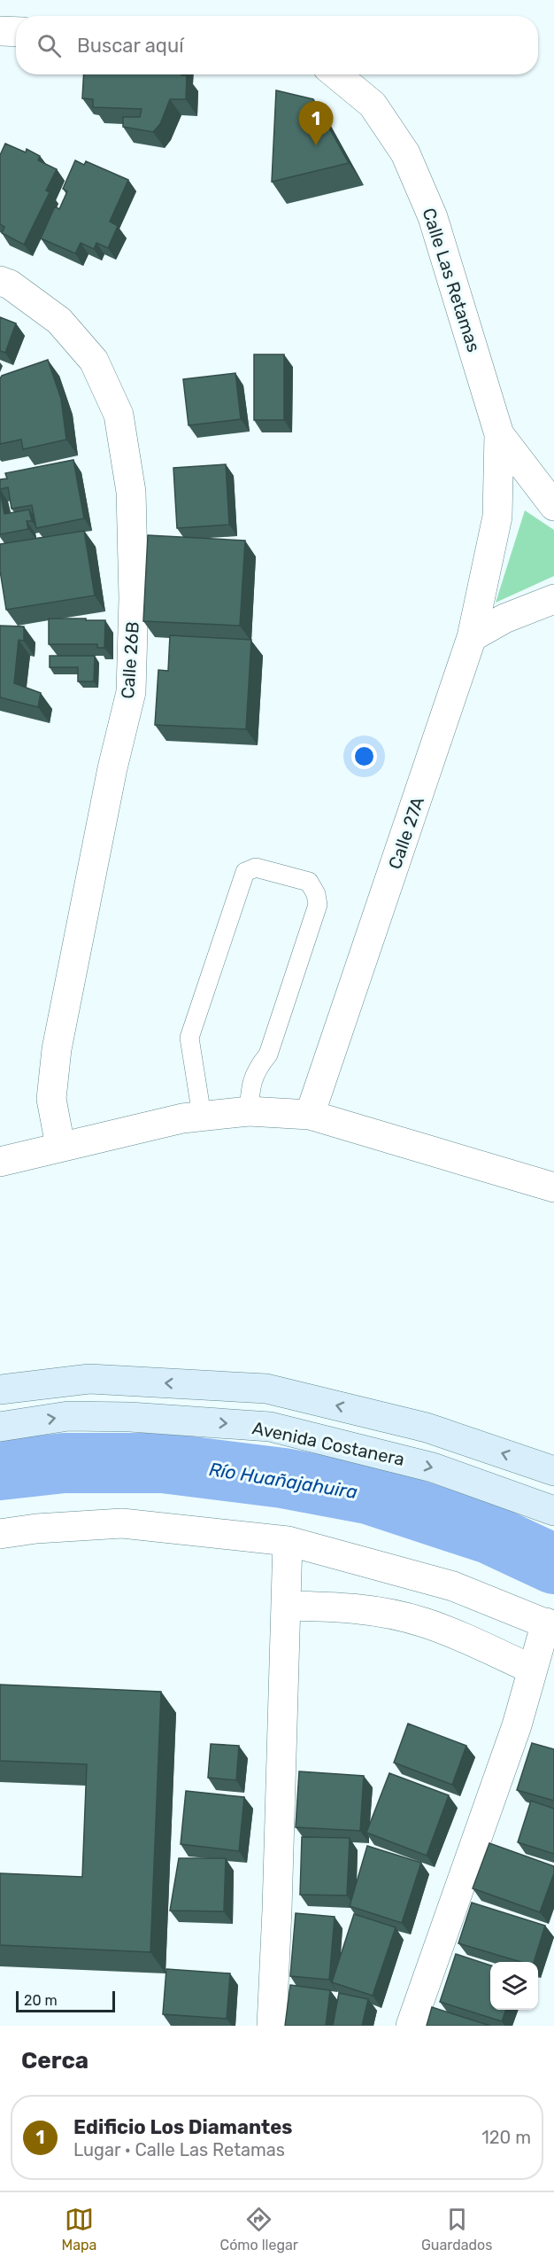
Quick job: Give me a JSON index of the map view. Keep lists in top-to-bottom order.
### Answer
{
  "streets": {
    "main road": ["Avenida Costanera"],
    "street": ["Calle Las Retamas", "Calle 26B", "Calle 27A"]
  },
  "crossings": [
    ["Calle Las Retamas", "Calle 27A"]
  ],
  "water": ["Río Huañajahuira"],
  "scale_bar": "20 m",
  "page": {
    "search": "Buscar aquí",
    "pins": "1",
    "scale": "20 m",
    "heading": "Cerca",
    "list": [
      {
        "mark": "1",
        "name": "Edificio Los Diamantes",
        "note": "Lugar · Calle Las Retamas",
        "value": "120 m"
      }
    ],
    "nav": ["Mapa", "Cómo llegar", "Guardados"]
  }
}
